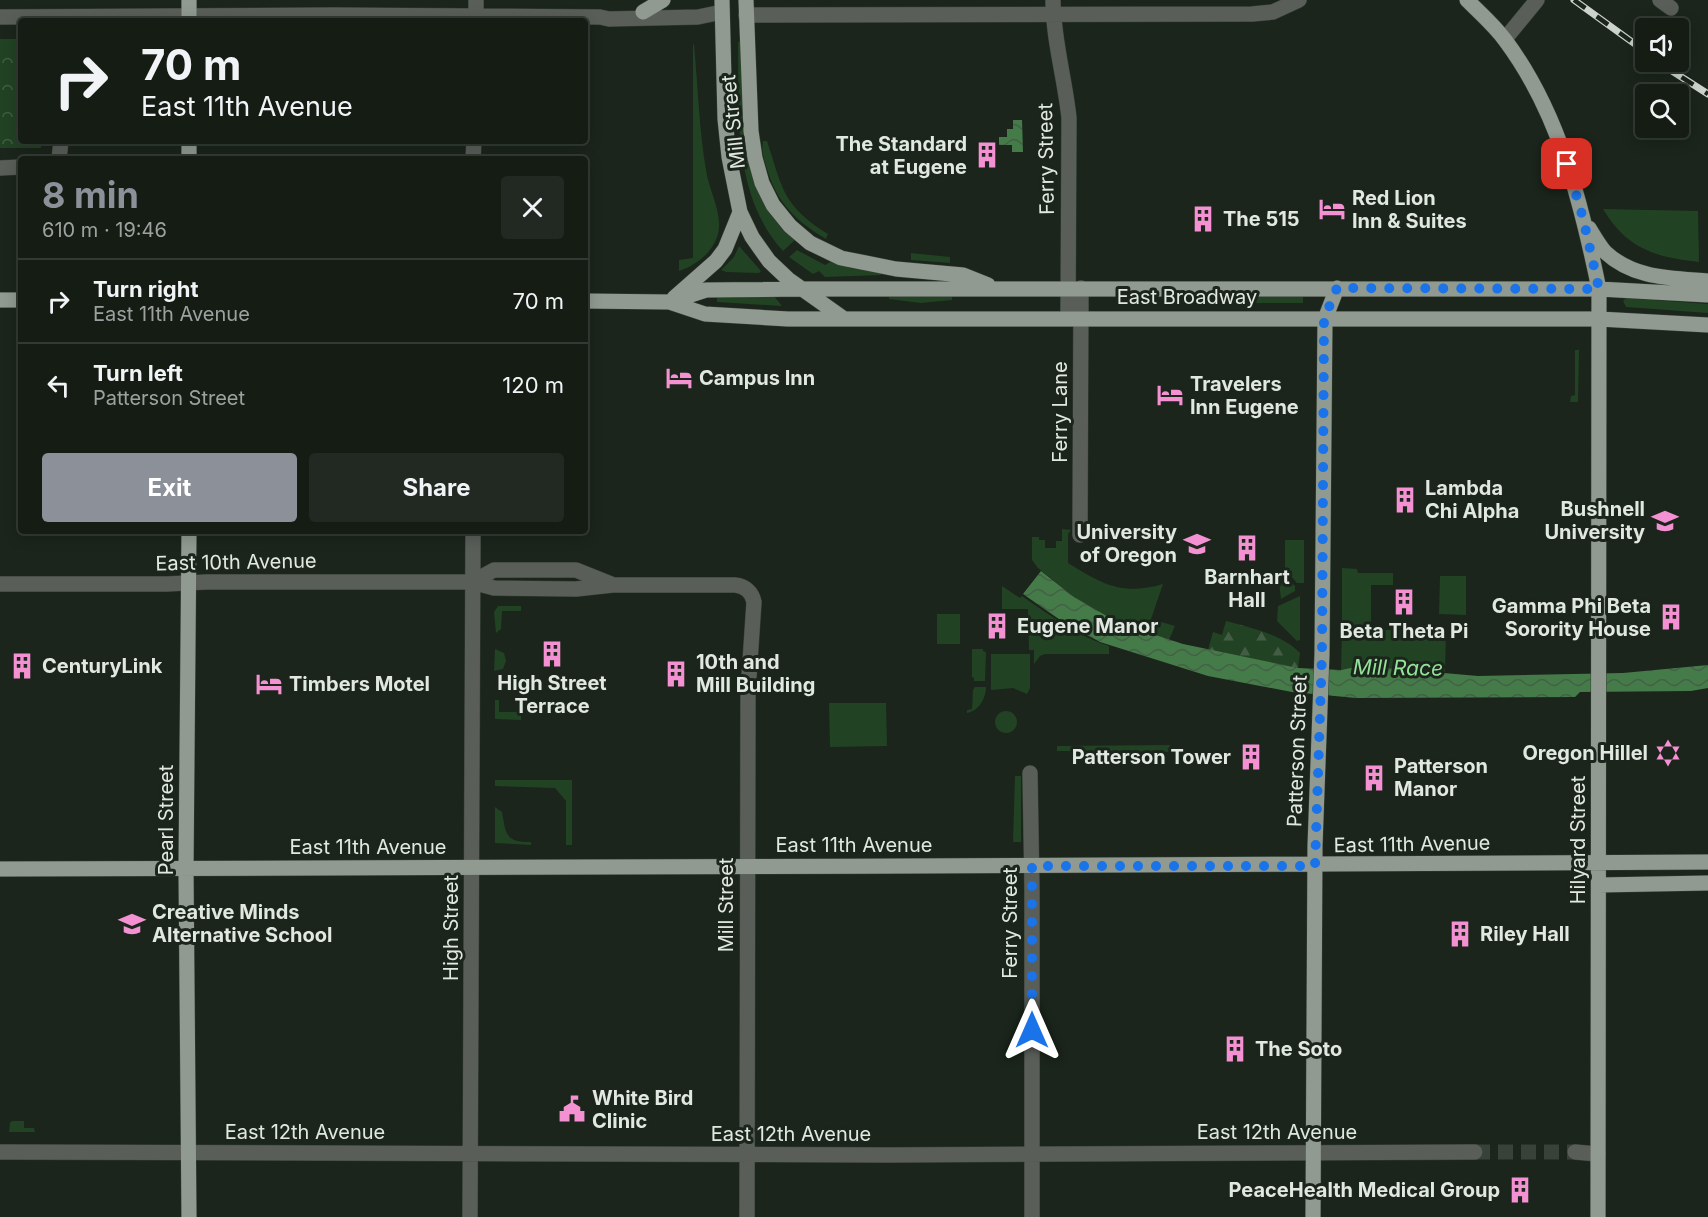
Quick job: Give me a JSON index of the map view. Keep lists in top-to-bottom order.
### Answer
{
  "streets": {
    "main road": [
      "Mill Street",
      "East Broadway",
      "Patterson Street",
      "Pearl Street",
      "Hilyard Street",
      "East 11th Avenue"
    ],
    "street": [
      "Ferry Street",
      "Ferry Lane",
      "East 10th Avenue",
      "High Street",
      "East 12th Avenue"
    ]
  },
  "crossings": [
    ["Mill Street", "East Broadway"],
    ["Mill Street", "East 10th Avenue"],
    ["Mill Street", "East 11th Avenue"],
    ["Mill Street", "East 12th Avenue"],
    ["Ferry Street", "East Broadway"],
    ["Ferry Street", "Ferry Lane"],
    ["Ferry Street", "East 11th Avenue"],
    ["Ferry Street", "East 12th Avenue"],
    ["East Broadway", "Ferry Lane"],
    ["East Broadway", "Patterson Street"],
    ["East Broadway", "Hilyard Street"],
    ["East 10th Avenue", "Pearl Street"],
    ["East 10th Avenue", "High Street"],
    ["Patterson Street", "East 11th Avenue"],
    ["Patterson Street", "East 12th Avenue"],
    ["Pearl Street", "East 11th Avenue"],
    ["Pearl Street", "East 12th Avenue"],
    ["Hilyard Street", "East 11th Avenue"],
    ["East 11th Avenue", "High Street"],
    ["High Street", "East 12th Avenue"]
  ],
  "water": ["Mill Race"],
  "places": {
    "building": [
      "The Standard at Eugene",
      "The 515",
      "Lambda Chi Alpha",
      "Barnhart Hall",
      "Beta Theta Pi",
      "Gamma Phi Beta Sorority House",
      "Eugene Manor",
      "High Street Terrace",
      "CenturyLink",
      "10th and Mill Building",
      "Patterson Tower",
      "Patterson Manor",
      "Riley Hall",
      "The Soto",
      "PeaceHealth Medical Group"
    ],
    "hotel": [
      "Red Lion Inn & Suites",
      "Campus Inn",
      "Travelers Inn Eugene",
      "Timbers Motel"
    ],
    "school or university": ["Bushnell University", "University of Oregon", "Creative Minds Alternative School"],
    "synagogue": ["Oregon Hillel"],
    "public building": ["White Bird Clinic"]
  },
  "page": {
    "turn": ["70 m", "East 11th Avenue"],
    "heading": ["8 min", "610 m · 19:46"],
    "list": [
      {
        "name": "Turn right",
        "note": "East 11th Avenue",
        "value": "70 m"
      },
      {
        "name": "Turn left",
        "note": "Patterson Street",
        "value": "120 m"
      }
    ],
    "buttons": ["Exit", "Share"]
  }
}
